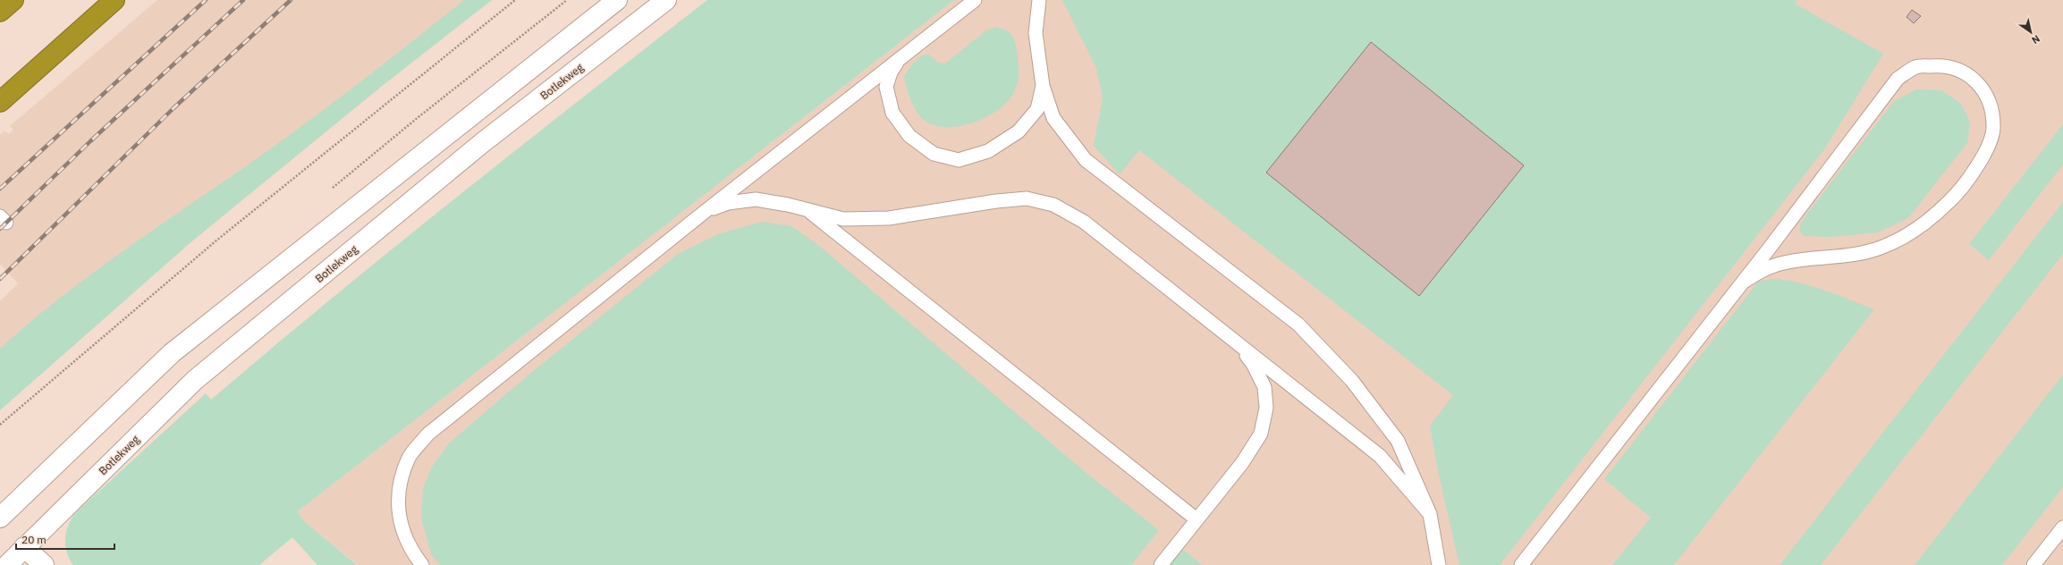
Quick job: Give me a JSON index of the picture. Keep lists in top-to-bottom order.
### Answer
{
  "streets": {
    "street": ["Botlekweg"]
  },
  "scale_bar": "20 m",
  "north": "bottom right"
}
